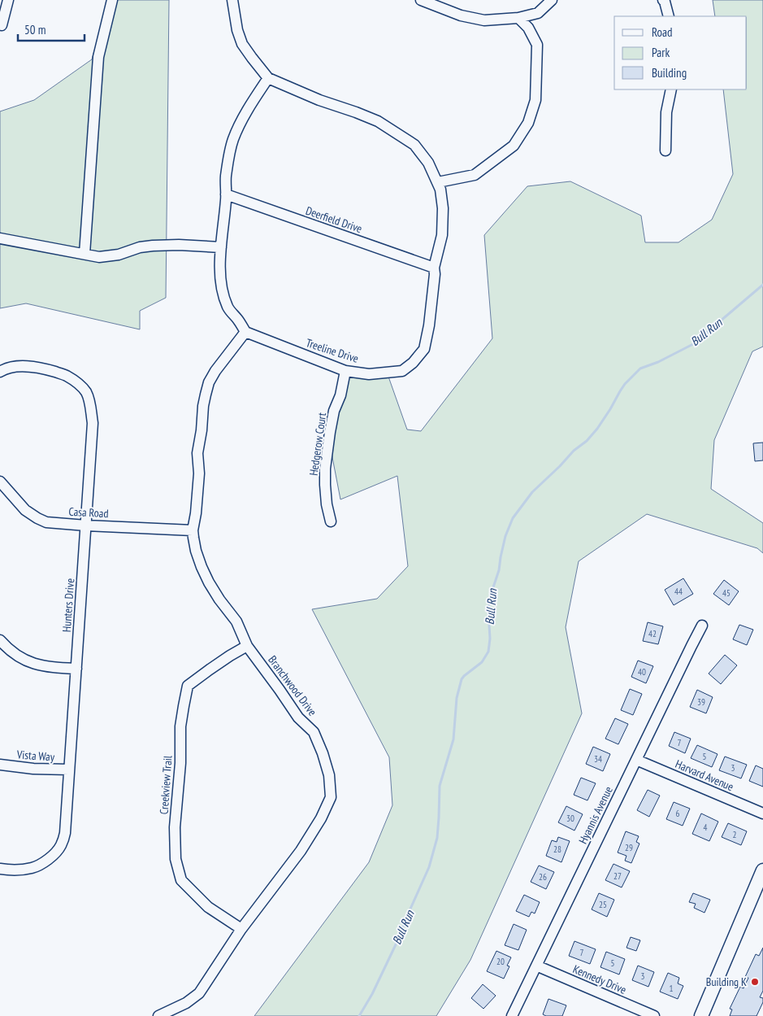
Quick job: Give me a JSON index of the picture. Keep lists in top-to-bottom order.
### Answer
{
  "streets": {
    "street": [
      "Deerfield Drive",
      "Treeline Drive",
      "Hedgerow Court",
      "Casa Road",
      "Hunters Drive",
      "Branchwood Drive",
      "Vista Way",
      "Harvard Avenue",
      "Creekview Trail",
      "Hyannis Avenue",
      "Kennedy Drive"
    ]
  },
  "crossings": [
    ["Deerfield Drive", "Treeline Drive"],
    ["Treeline Drive", "Hedgerow Court"],
    ["Treeline Drive", "Branchwood Drive"],
    ["Casa Road", "Hunters Drive"],
    ["Casa Road", "Branchwood Drive"],
    ["Hunters Drive", "Vista Way"],
    ["Branchwood Drive", "Creekview Trail"],
    ["Harvard Avenue", "Hyannis Avenue"],
    ["Hyannis Avenue", "Kennedy Drive"]
  ],
  "water": ["Bull Run"],
  "places": ["Building K"],
  "house_numbers": [
    "44",
    "45",
    "42",
    "40",
    "39",
    "7",
    "5",
    "34",
    "3",
    "6",
    "30",
    "4",
    "2",
    "29",
    "28",
    "27",
    "26",
    "25",
    "7",
    "20",
    "5",
    "3",
    "1"
  ],
  "legend": ["Road", "Park", "Building"],
  "scale_bar": "50 m"
}
